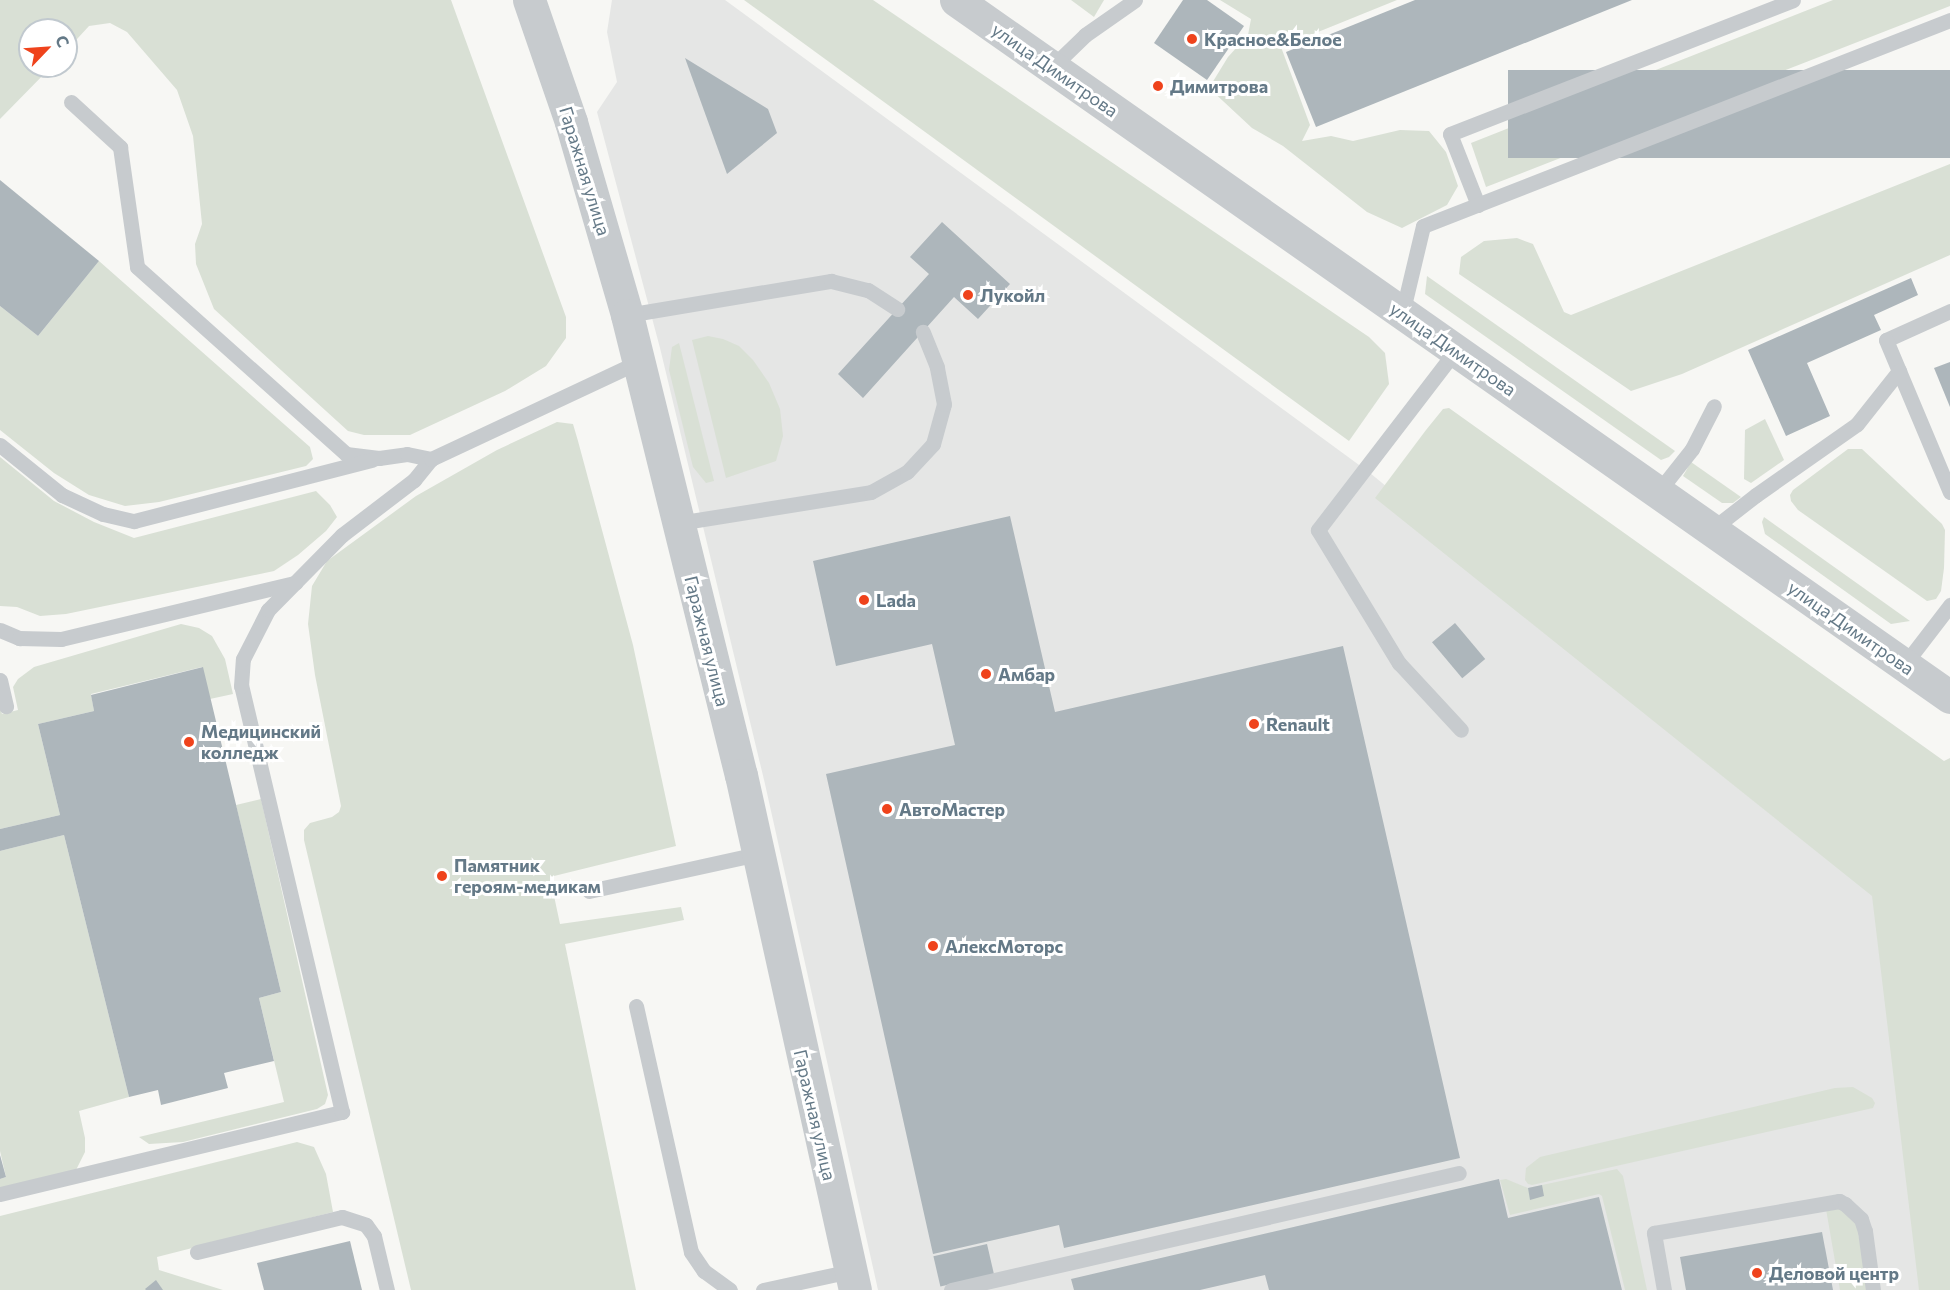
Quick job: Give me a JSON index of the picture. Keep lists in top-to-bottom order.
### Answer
{
  "streets": {
    "street": ["улица Димитрова", "Гаражная улица"]
  },
  "places": [
    "Красное&Белое",
    "Димитрова",
    "Лукойл",
    "Lada",
    "Амбар",
    "Renault",
    "Медицинский колледж",
    "АвтоМастер",
    "Памятник героям-медикам",
    "АлексМоторс",
    "Деловой центр"
  ],
  "north": "top right"
}
